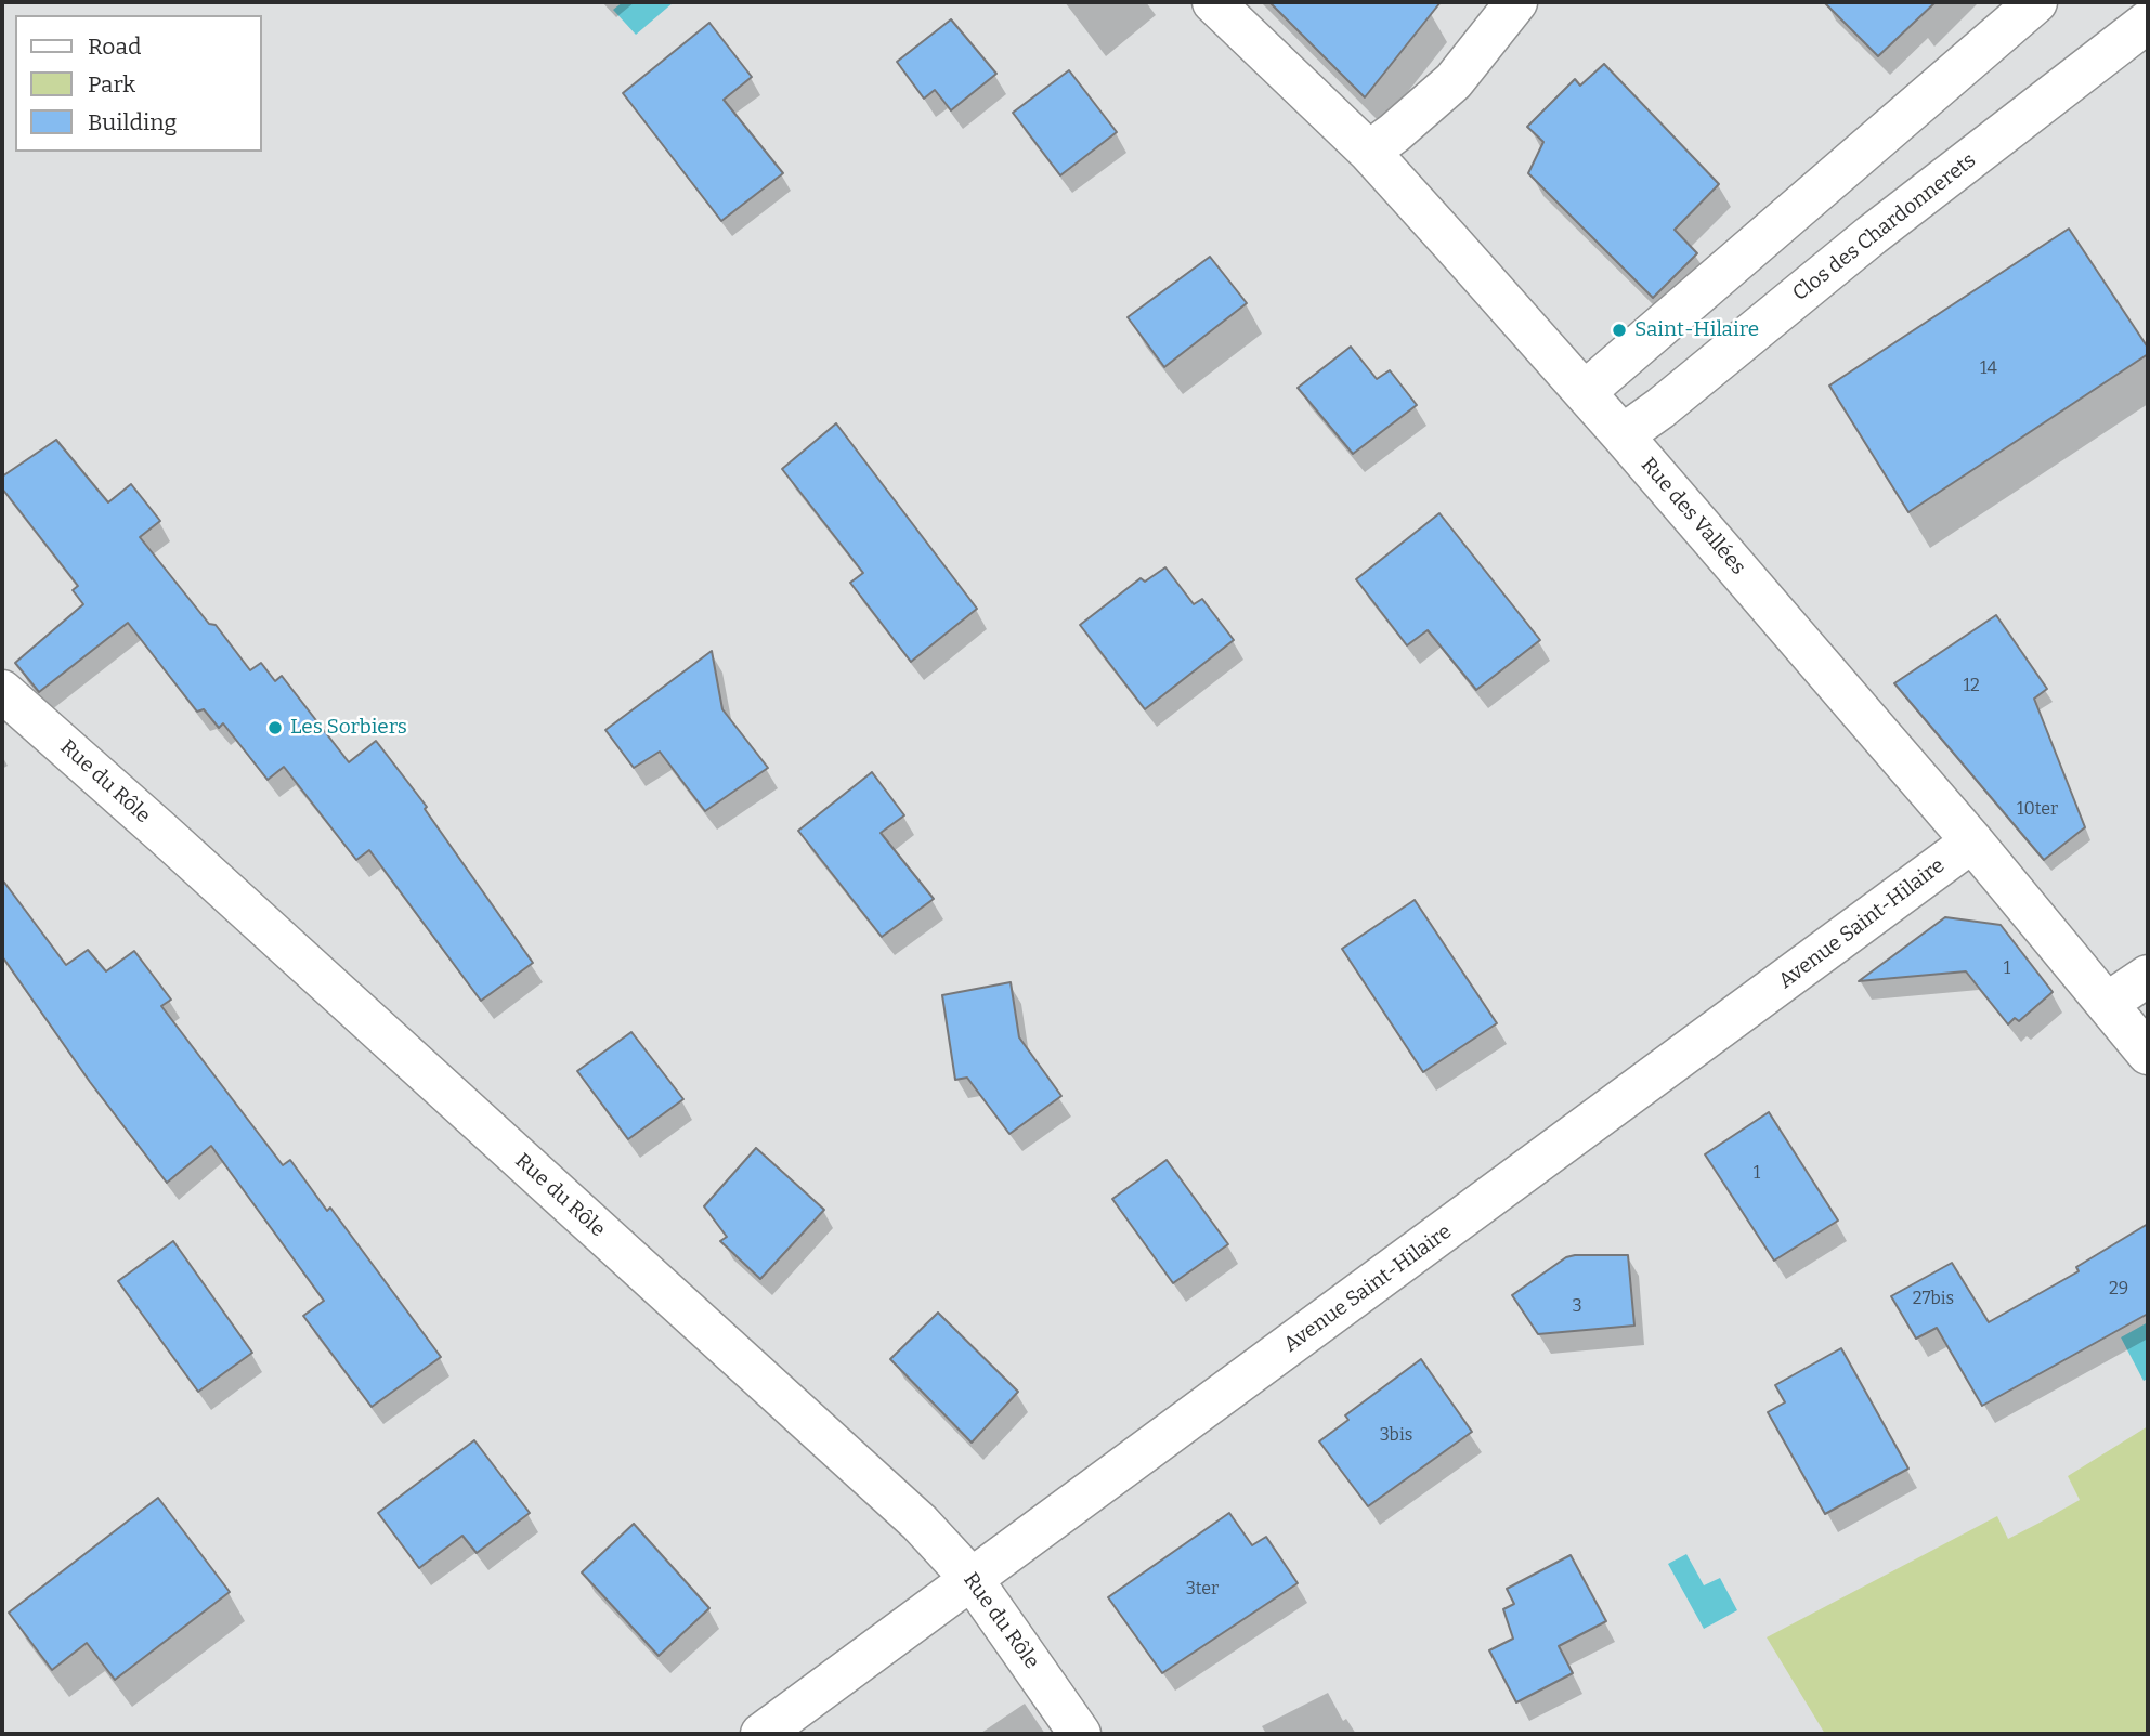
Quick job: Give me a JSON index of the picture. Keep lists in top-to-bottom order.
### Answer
{
  "streets": {
    "street": [
      "Clos des Chardonnerets",
      "Rue des Vallées",
      "Rue du Rôle",
      "Avenue Saint-Hilaire"
    ]
  },
  "crossings": [
    ["Clos des Chardonnerets", "Rue des Vallées"],
    ["Rue des Vallées", "Avenue Saint-Hilaire"],
    ["Rue du Rôle", "Avenue Saint-Hilaire"]
  ],
  "places": ["Saint-Hilaire", "Les Sorbiers"],
  "house_numbers": [
    "14",
    "12",
    "10ter",
    "1",
    "1",
    "29",
    "27bis",
    "3",
    "3bis",
    "3ter"
  ],
  "legend": ["Road", "Park", "Building"]
}
